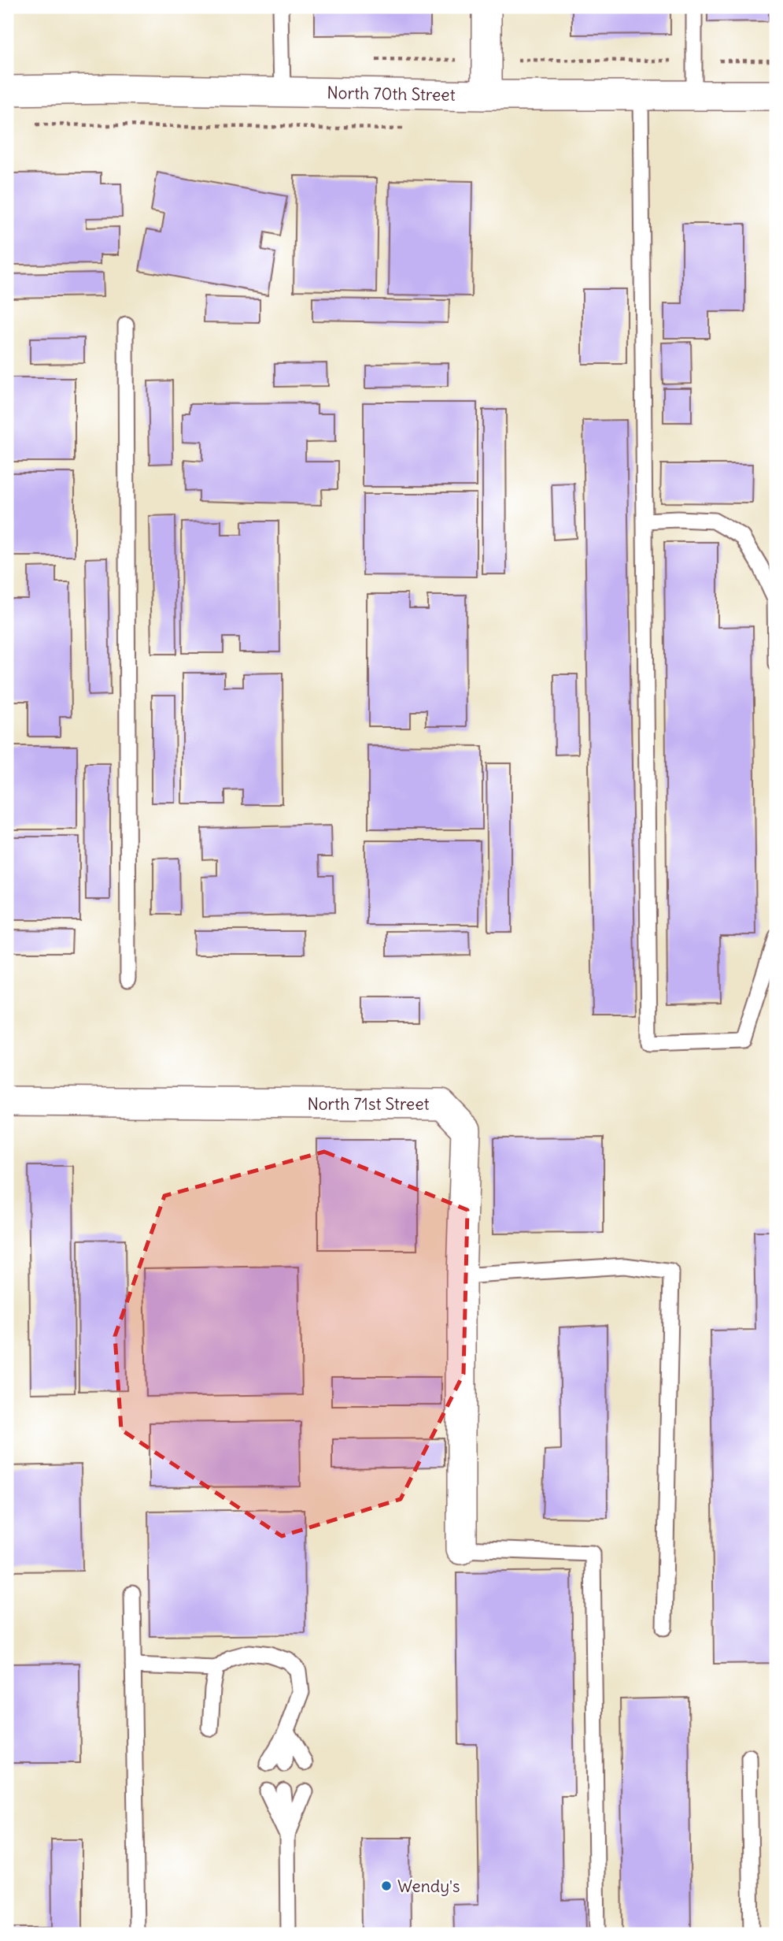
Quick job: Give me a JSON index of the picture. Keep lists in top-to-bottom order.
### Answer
{
  "streets": {
    "street": ["North 70th Street", "North 71st Street"]
  },
  "places": ["Wendy's"]
}
